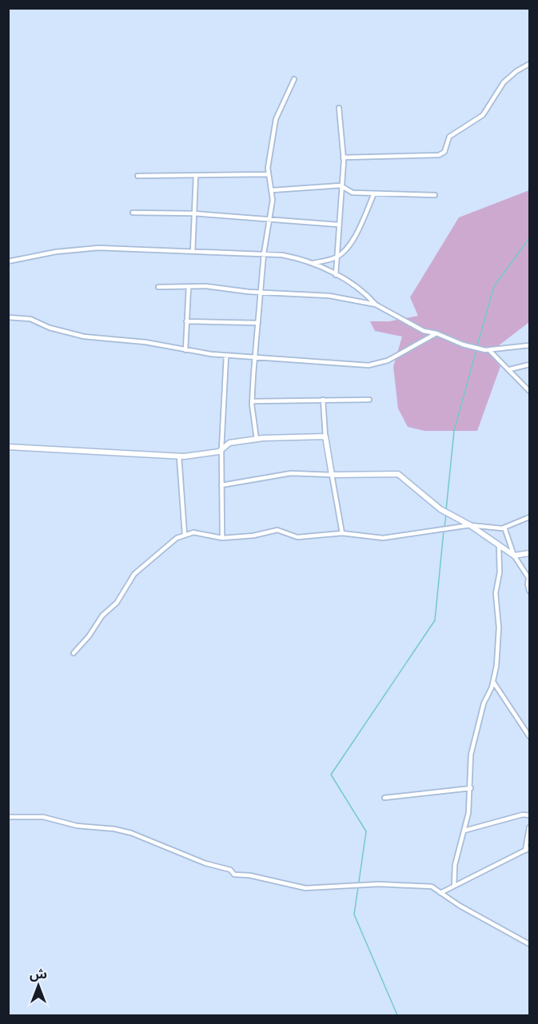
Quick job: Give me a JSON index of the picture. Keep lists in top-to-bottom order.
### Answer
{
  "north": "top"
}
